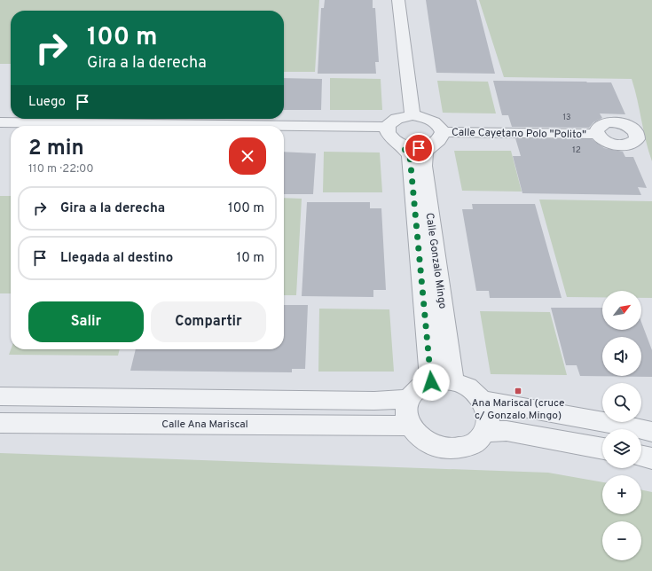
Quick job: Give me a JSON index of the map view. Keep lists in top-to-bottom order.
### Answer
{
  "streets": {
    "street": ["Calle Cayetano Polo \"Polito\"", "Calle Gonzalo Mingo", "Calle Ana Mariscal"]
  },
  "crossings": [
    ["Calle Cayetano Polo \"Polito\"", "Calle Gonzalo Mingo"],
    ["Calle Gonzalo Mingo", "Calle Ana Mariscal"]
  ],
  "places": {
    "transit": ["Ana Mariscal (cruce c/ Gonzalo Mingo)"]
  },
  "house_numbers": ["13", "12"],
  "north": "top right",
  "page": {
    "turn": ["100 m", "Gira a la derecha"],
    "then": "Luego",
    "heading": ["2 min", "110 m · 22:00"],
    "list": [
      {
        "name": "Gira a la derecha",
        "value": "100 m"
      },
      {
        "name": "Llegada al destino",
        "value": "10 m"
      }
    ],
    "map_buttons": ["+", "−"],
    "buttons": ["Salir", "Compartir"]
  }
}
